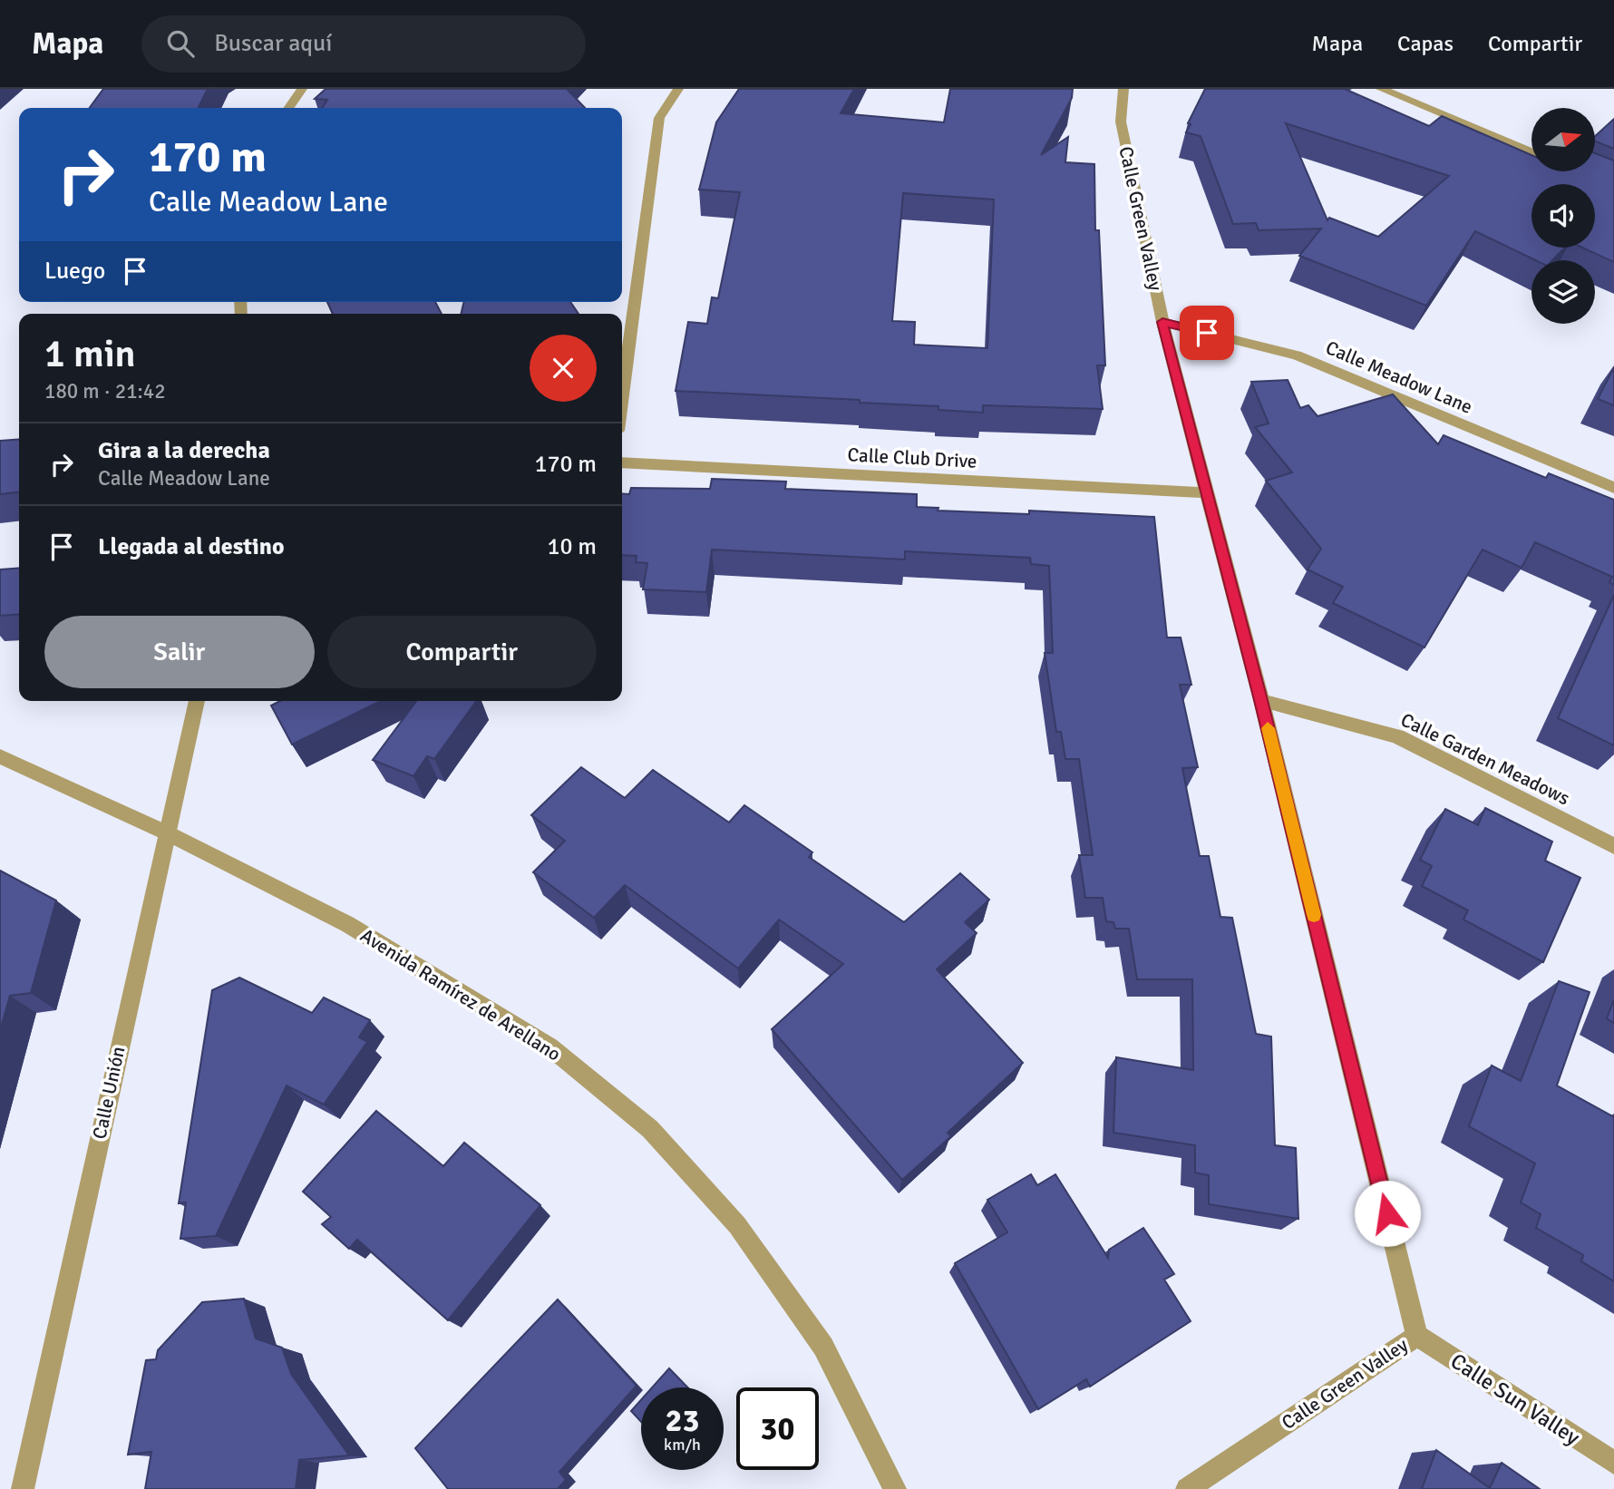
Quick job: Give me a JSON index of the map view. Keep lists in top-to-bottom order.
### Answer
{
  "streets": {
    "street": [
      "Calle Green Valley",
      "Calle Meadow Lane",
      "Calle Club Drive",
      "Calle Garden Meadows",
      "Avenida Ramírez de Arellano",
      "Calle Unión",
      "Calle Sun Valley"
    ]
  },
  "crossings": [
    ["Calle Green Valley", "Calle Meadow Lane"],
    ["Calle Green Valley", "Calle Club Drive"],
    ["Calle Green Valley", "Calle Garden Meadows"],
    ["Calle Green Valley", "Calle Sun Valley"],
    ["Avenida Ramírez de Arellano", "Calle Unión"]
  ],
  "north": "right",
  "page": {
    "header": "Mapa",
    "search": "Buscar aquí",
    "nav": ["Mapa", "Capas", "Compartir"],
    "turn": ["170 m", "Calle Meadow Lane"],
    "then": "Luego",
    "heading": ["1 min", "180 m · 21:42"],
    "list": [
      {
        "name": "Gira a la derecha",
        "note": "Calle Meadow Lane",
        "value": "170 m"
      },
      {
        "name": "Llegada al destino",
        "value": "10 m"
      }
    ],
    "buttons": ["Salir", "Compartir"],
    "speed": "23 km/h",
    "limit": "30"
  }
}
